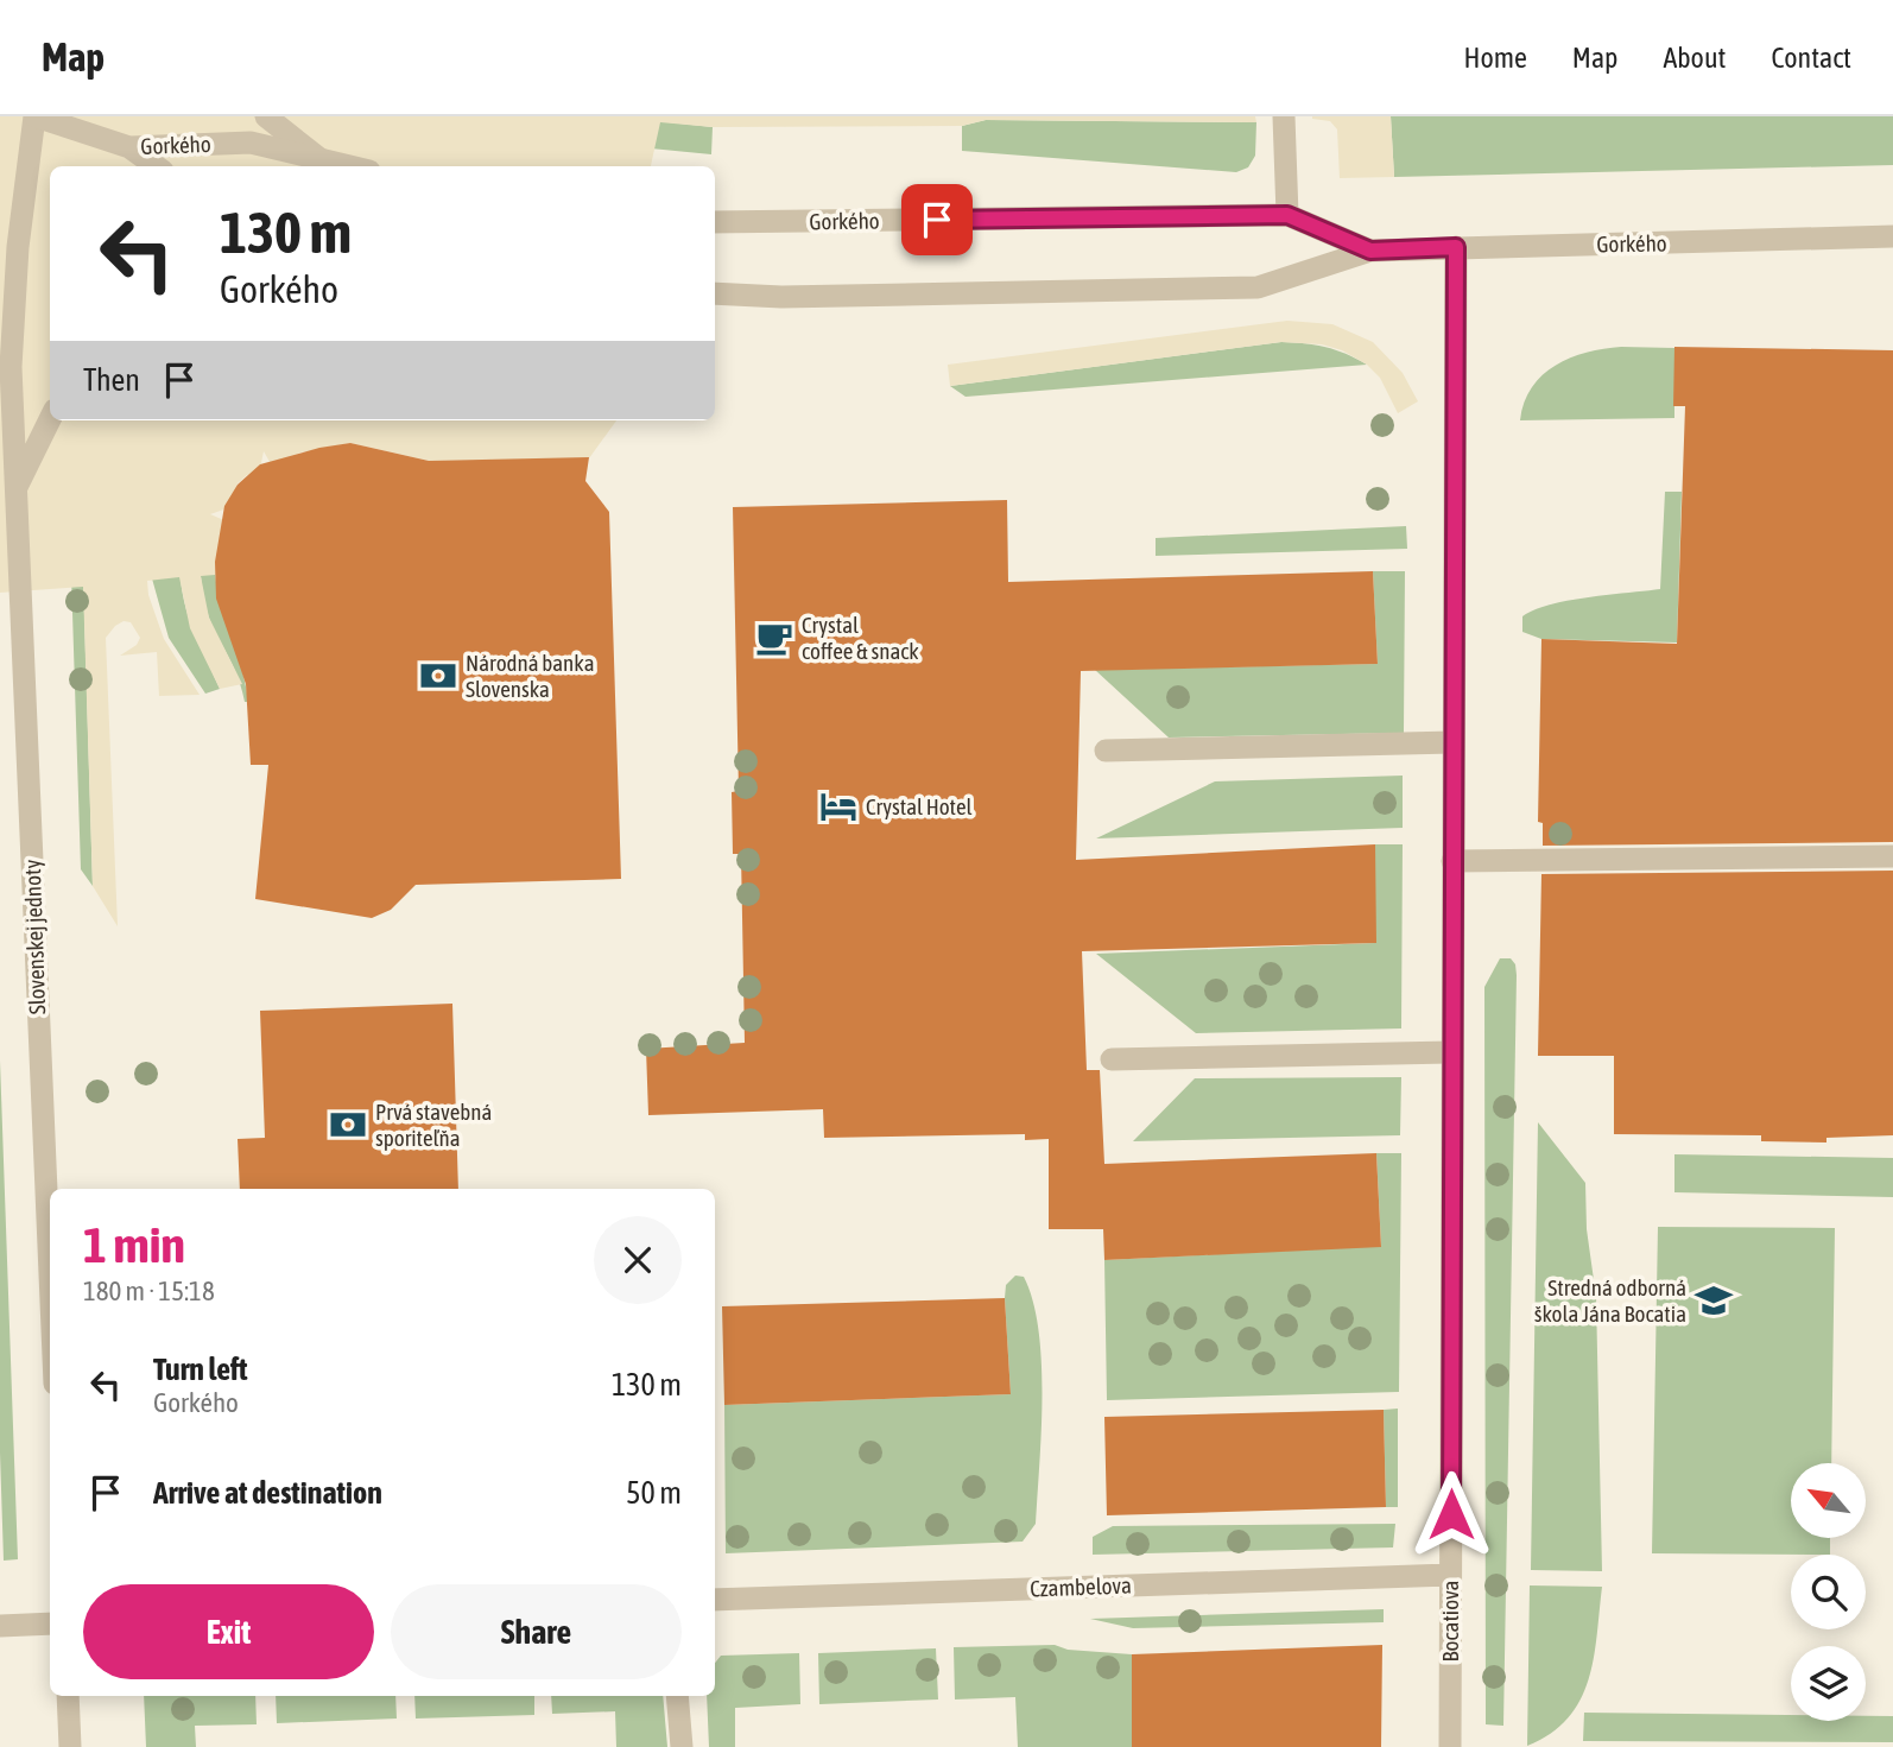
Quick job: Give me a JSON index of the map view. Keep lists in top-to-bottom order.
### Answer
{
  "streets": {
    "street": [
      "Gorkého",
      "Slovenskej jednoty",
      "Czambelova",
      "Bocatiova"
    ]
  },
  "crossings": [
    ["Gorkého", "Slovenskej jednoty"],
    ["Gorkého", "Bocatiova"],
    ["Czambelova", "Bocatiova"]
  ],
  "places": {
    "cafe": ["Crystal coffee & snack"],
    "bank": ["Národná banka Slovenska", "Prvá stavebná sporiteľňa"],
    "hotel": ["Crystal Hotel"],
    "school or university": ["Stredná odborná škola Jána Bocatia"]
  },
  "north": "top left",
  "page": {
    "header": "Map",
    "nav": [
      "Home",
      "Map",
      "About",
      "Contact"
    ],
    "turn": ["130 m", "Gorkého"],
    "then": "Then",
    "heading": ["1 min", "180 m · 15:18"],
    "list": [
      {
        "name": "Turn left",
        "note": "Gorkého",
        "value": "130 m"
      },
      {
        "name": "Arrive at destination",
        "value": "50 m"
      }
    ],
    "buttons": ["Exit", "Share"]
  }
}
